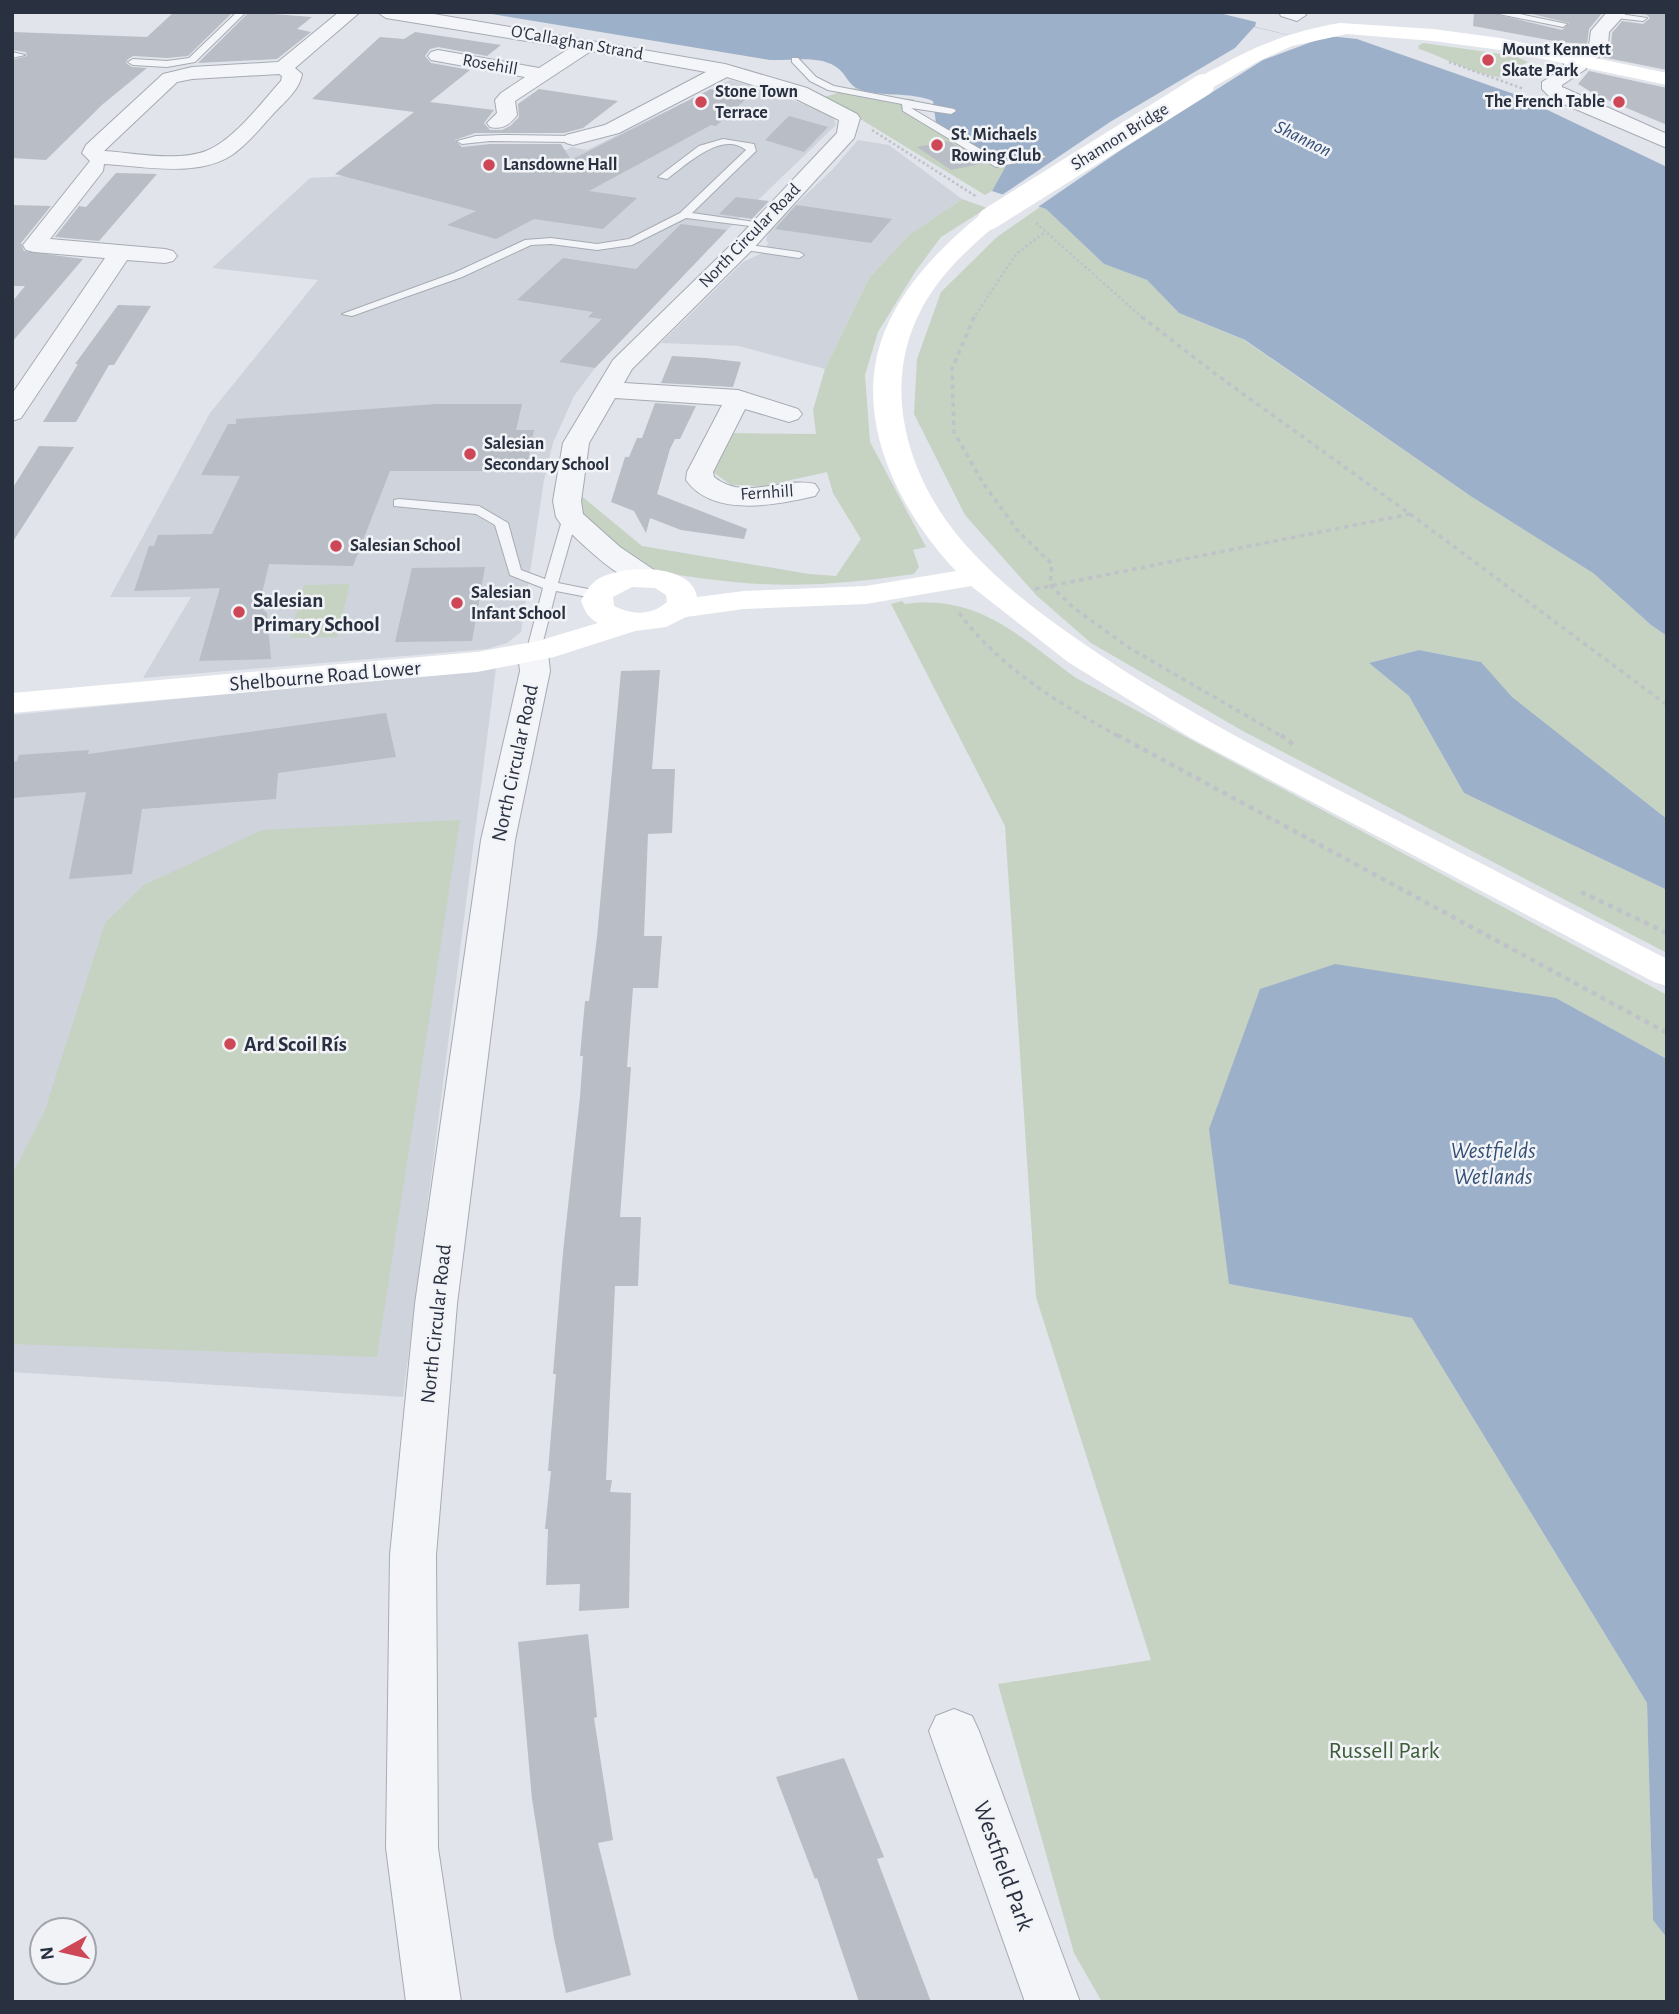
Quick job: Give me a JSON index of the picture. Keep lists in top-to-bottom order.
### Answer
{
  "streets": {
    "main road": ["Shannon Bridge", "Shelbourne Road Lower"],
    "street": [
      "O'Callaghan Strand",
      "Rosehill",
      "North Circular Road",
      "Fernhill",
      "Westfield Park"
    ]
  },
  "crossings": [
    ["O'Callaghan Strand", "Rosehill"],
    ["Shannon Bridge", "Shelbourne Road Lower"],
    ["North Circular Road", "Shelbourne Road Lower"]
  ],
  "water": ["Shannon", "Westfields Wetlands"],
  "parks": ["Russell Park"],
  "places": [
    "Mount Kennett Skate Park",
    "Stone Town Terrace",
    "The French Table",
    "St. Michaels Rowing Club",
    "Lansdowne Hall",
    "Salesian Secondary School",
    "Salesian School",
    "Salesian Infant School",
    "Salesian Primary School",
    "Ard Scoil Rís"
  ],
  "north": "left"
}
